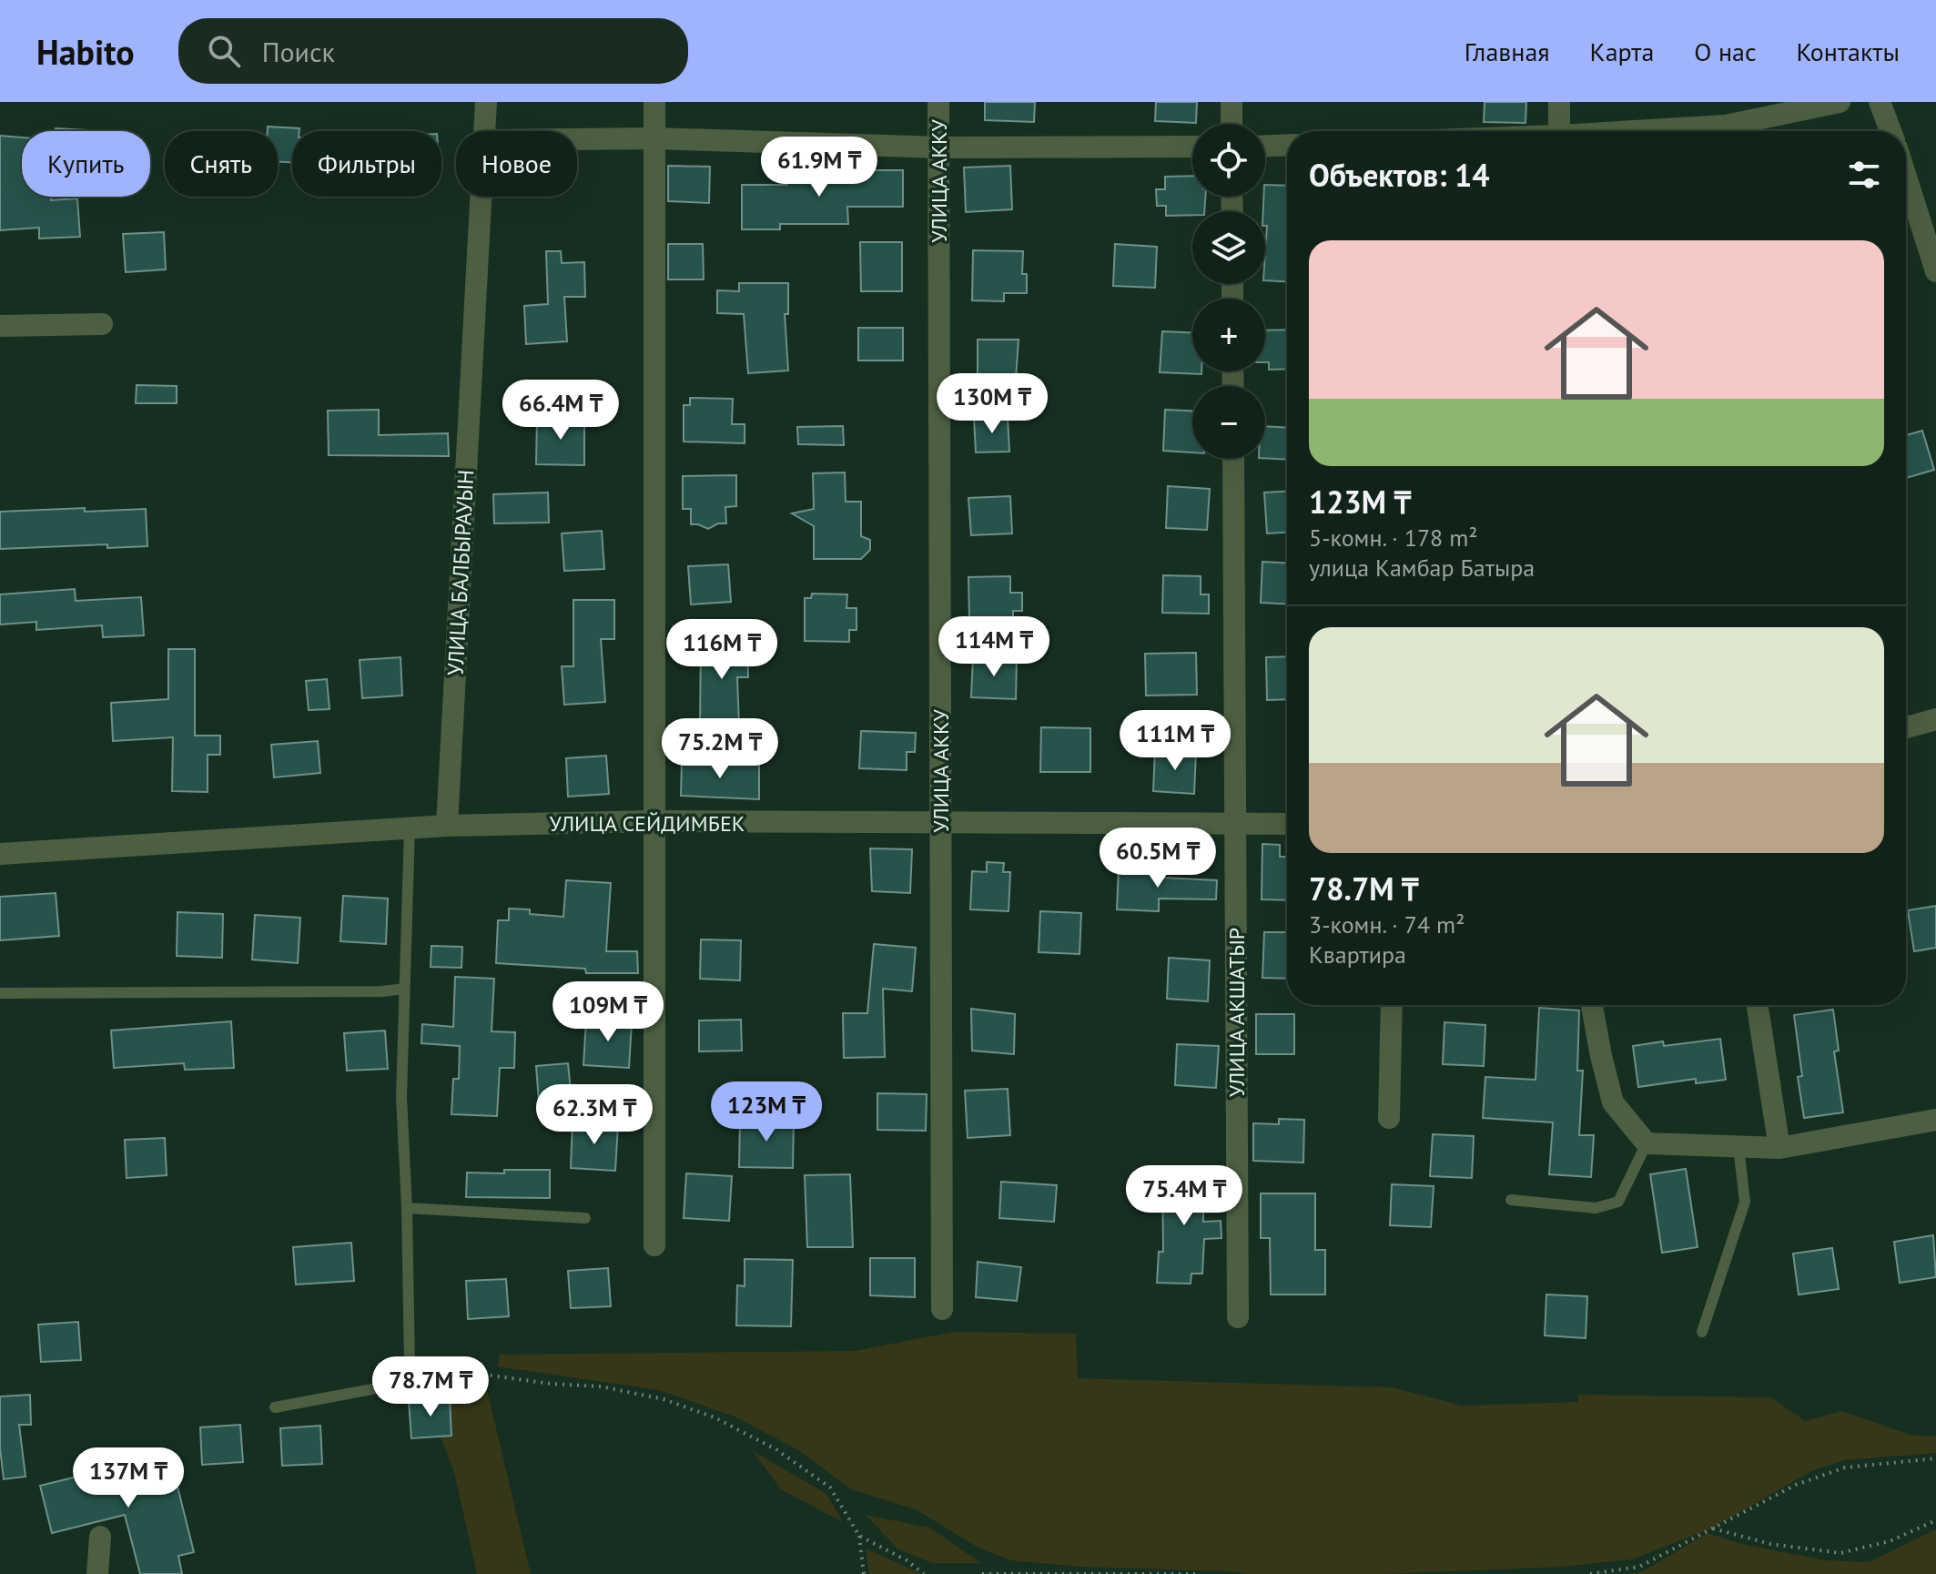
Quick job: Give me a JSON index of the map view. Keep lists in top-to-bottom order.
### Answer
{
  "streets": {
    "street": [
      "УЛИЦА АККУ",
      "УЛИЦА БАЛБЫРАУЫН",
      "УЛИЦА СЕЙДИМБЕК",
      "УЛИЦА АКШАТЫР"
    ]
  },
  "crossings": [
    ["УЛИЦА АККУ", "УЛИЦА СЕЙДИМБЕК"],
    ["УЛИЦА БАЛБЫРАУЫН", "УЛИЦА СЕЙДИМБЕК"],
    ["УЛИЦА СЕЙДИМБЕК", "УЛИЦА АКШАТЫР"]
  ],
  "page": {
    "header": "Habito",
    "search": "Поиск",
    "nav": [
      "Главная",
      "Карта",
      "О нас",
      "Контакты"
    ],
    "map_buttons": ["+", "−"],
    "chip": [
      "Купить",
      "Снять",
      "Фильтры",
      "Новое"
    ],
    "heading": "Объектов: 14",
    "price": [
      "61.9M ₸",
      "130M ₸",
      "66.4M ₸",
      "114M ₸",
      "116M ₸",
      "111M ₸",
      "75.2M ₸",
      "60.5M ₸",
      "109M ₸",
      "123M ₸",
      "62.3M ₸",
      "75.4M ₸",
      "78.7M ₸",
      "137M ₸"
    ],
    "list": [
      {
        "name": "123M ₸",
        "note": "5-комн. · 178 m² · улица Камбар Батыра"
      },
      {
        "name": "78.7M ₸",
        "note": "3-комн. · 74 m² · Квартира"
      }
    ]
  }
}
